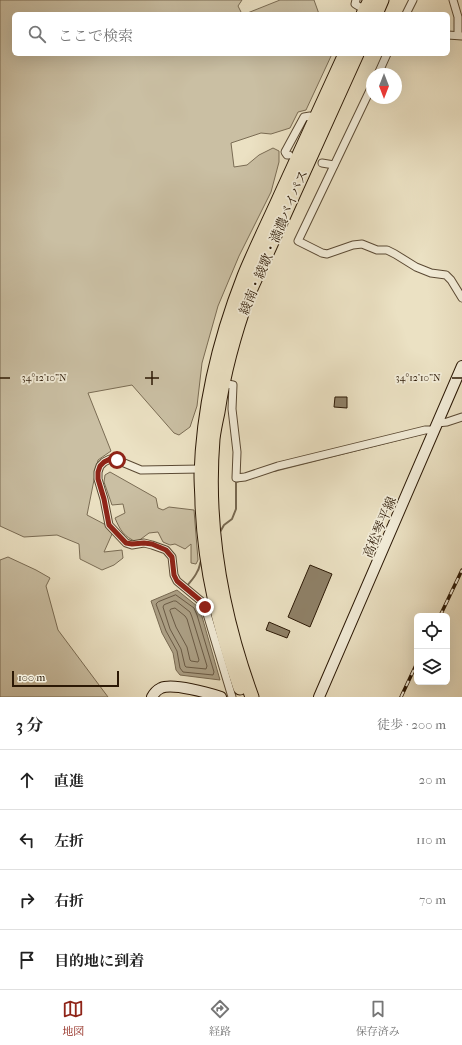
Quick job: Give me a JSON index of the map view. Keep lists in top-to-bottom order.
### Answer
{
  "streets": {
    "highway": ["綾南・綾歌・満濃バイパス"],
    "main road": ["高松琴平線"]
  },
  "scale_bar": "100 m",
  "north": "bottom",
  "page": {
    "search": "ここで検索",
    "scale": "100 m",
    "heading": ["3 分", "徒歩 · 200 m"],
    "list": [
      ["直進", "20 m"],
      ["左折", "110 m"],
      ["右折", "70 m"],
      "目的地に到着"
    ],
    "nav": ["地図", "経路", "保存済み"]
  },
  "coordinates": ["34°12'10\"N"]
}
